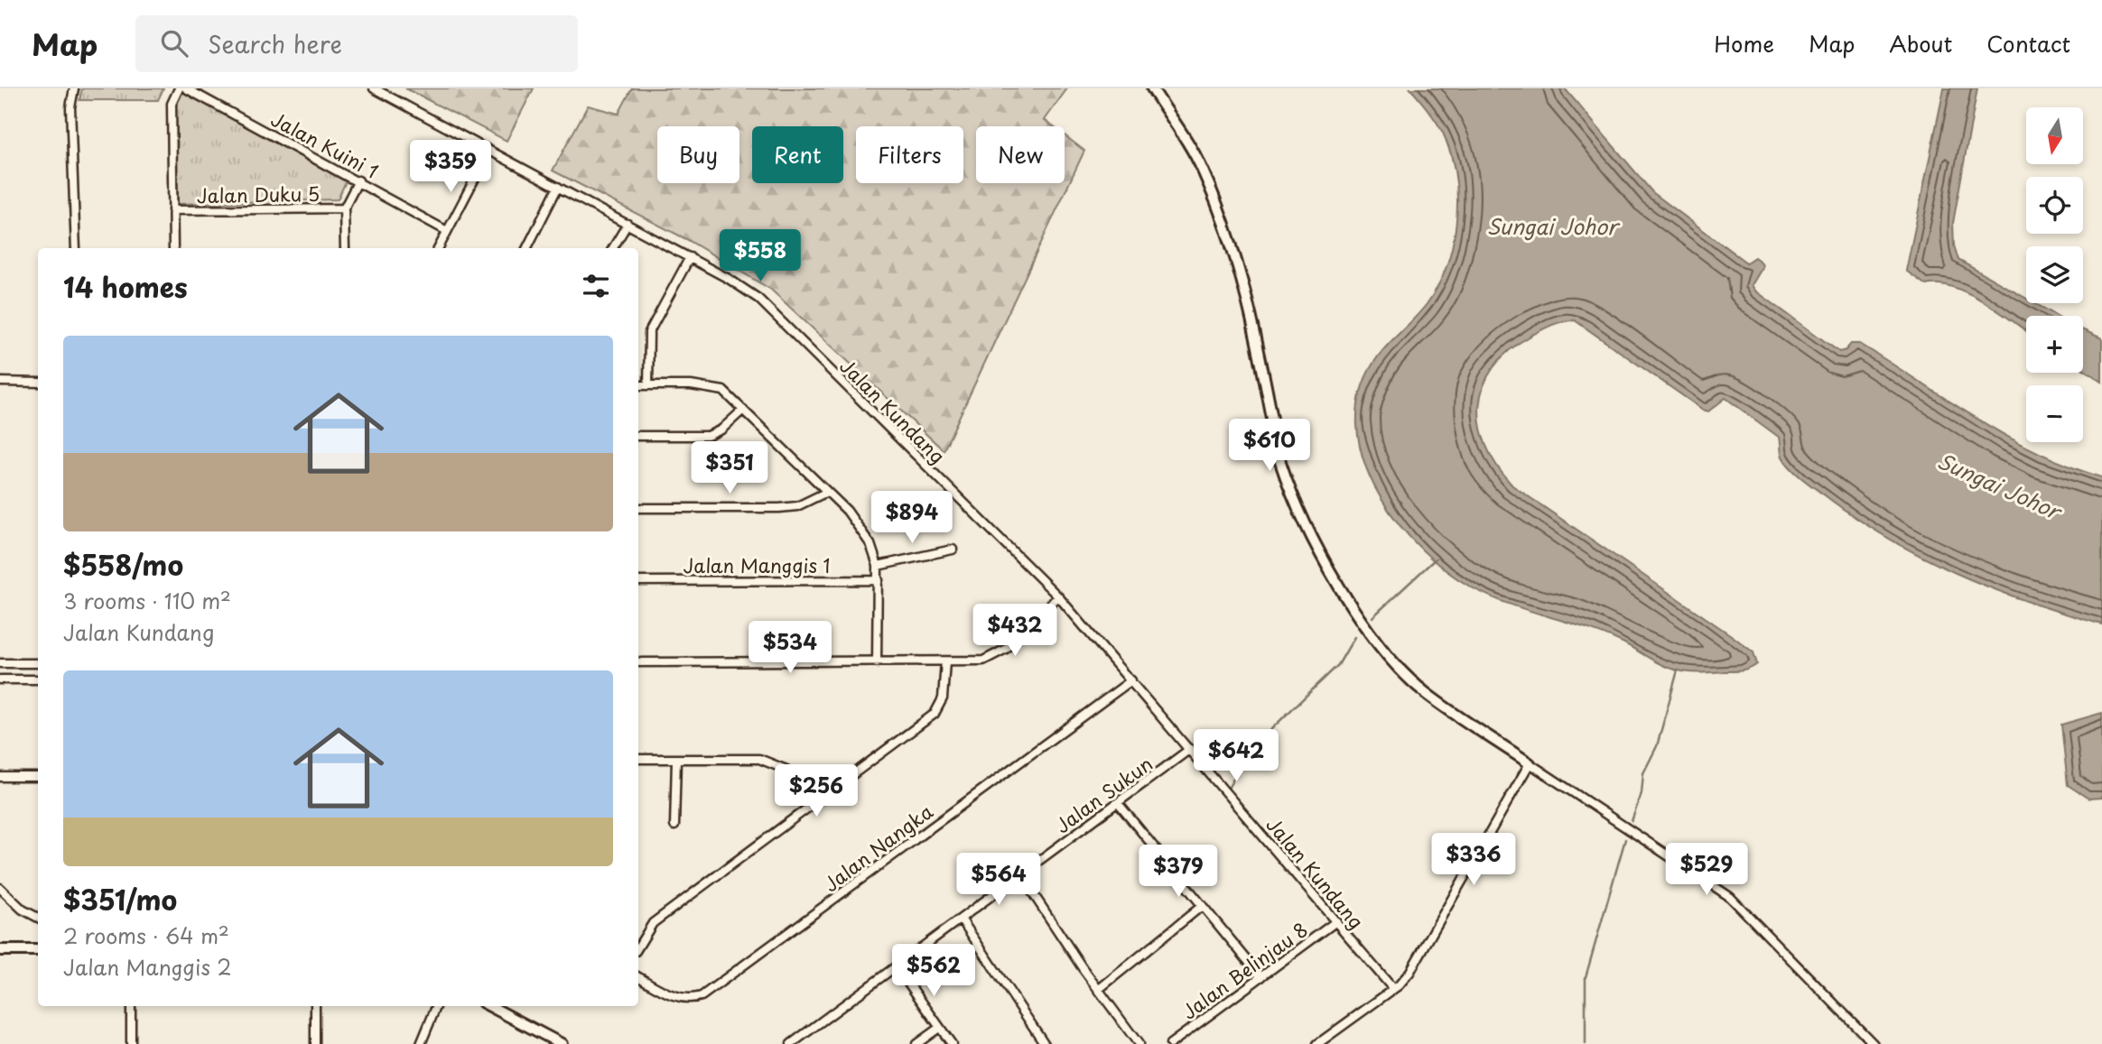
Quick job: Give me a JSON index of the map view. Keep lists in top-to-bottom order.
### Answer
{
  "streets": {
    "street": [
      "Jalan Kuini 1",
      "Jalan Duku 5",
      "Jalan Kundang",
      "Jalan Manggis 1",
      "Jalan Sukun",
      "Jalan Nangka",
      "Jalan Belinjau 8"
    ]
  },
  "crossings": [
    ["Jalan Kundang", "Jalan Sukun"],
    ["Jalan Kundang", "Jalan Nangka"],
    ["Jalan Kundang", "Jalan Belinjau 8"]
  ],
  "water": ["Sungai Johor"],
  "north": "bottom",
  "page": {
    "header": "Map",
    "search": "Search here",
    "nav": [
      "Home",
      "Map",
      "About",
      "Contact"
    ],
    "map_buttons": ["+", "−"],
    "chip": [
      "Buy",
      "Rent",
      "Filters",
      "New"
    ],
    "price": [
      "$359",
      "$558",
      "$610",
      "$351",
      "$894",
      "$432",
      "$534",
      "$642",
      "$256",
      "$336",
      "$529",
      "$379",
      "$564",
      "$562"
    ],
    "heading": "14 homes",
    "list": [
      {
        "name": "$558/mo",
        "note": "3 rooms · 110 m² · Jalan Kundang"
      },
      {
        "name": "$351/mo",
        "note": "2 rooms · 64 m² · Jalan Manggis 2"
      }
    ]
  }
}
